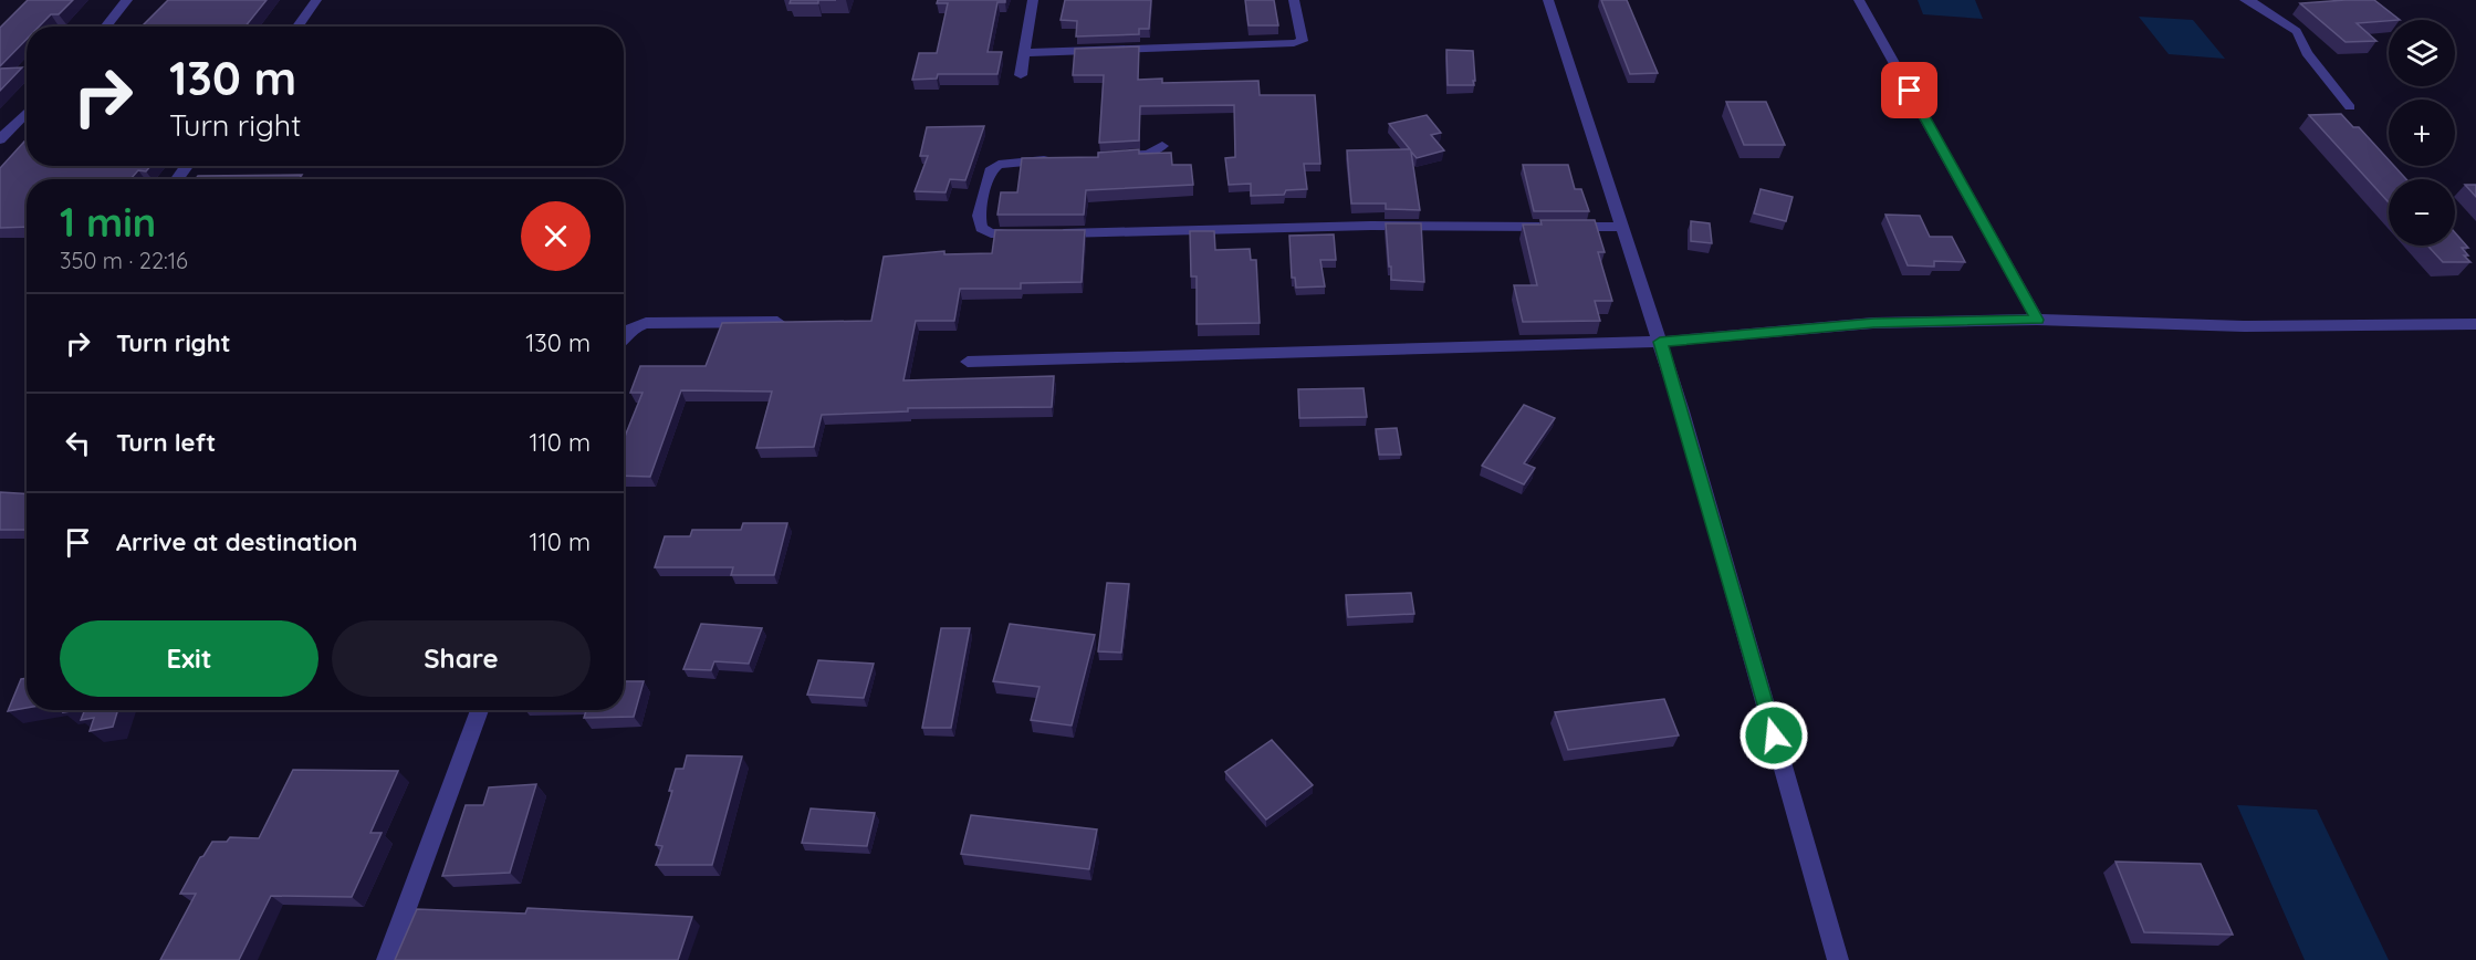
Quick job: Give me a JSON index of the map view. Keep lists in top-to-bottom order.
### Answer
{
  "page": {
    "map_buttons": ["+", "−"],
    "turn": ["130 m", "Turn right"],
    "heading": ["1 min", "350 m · 22:16"],
    "list": [
      {
        "name": "Turn right",
        "value": "130 m"
      },
      {
        "name": "Turn left",
        "value": "110 m"
      },
      {
        "name": "Arrive at destination",
        "value": "110 m"
      }
    ],
    "buttons": ["Exit", "Share"]
  }
}
